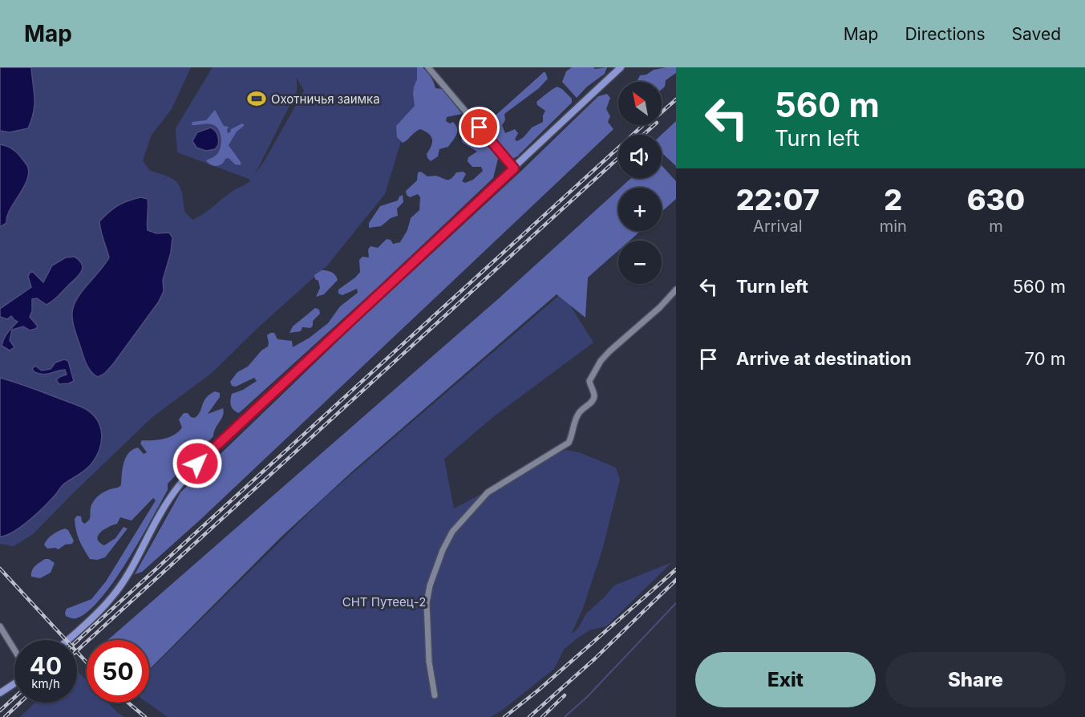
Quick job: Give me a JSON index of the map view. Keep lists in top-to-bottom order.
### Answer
{
  "parks": ["СНТ Путеец-2"],
  "places": {
    "sports": ["Охотничья заимка"]
  },
  "north": "top left",
  "page": {
    "header": "Map",
    "nav": ["Map", "Directions", "Saved"],
    "turn": ["560 m", "Turn left"],
    "map_buttons": ["+", "−"],
    "eta": [
      "22:07",
      "Arrival",
      "2",
      "min",
      "630",
      "m"
    ],
    "list": [
      {
        "name": "Turn left",
        "value": "560 m"
      },
      {
        "name": "Arrive at destination",
        "value": "70 m"
      }
    ],
    "speed": "40 km/h",
    "limit": "50",
    "buttons": ["Exit", "Share"]
  }
}
